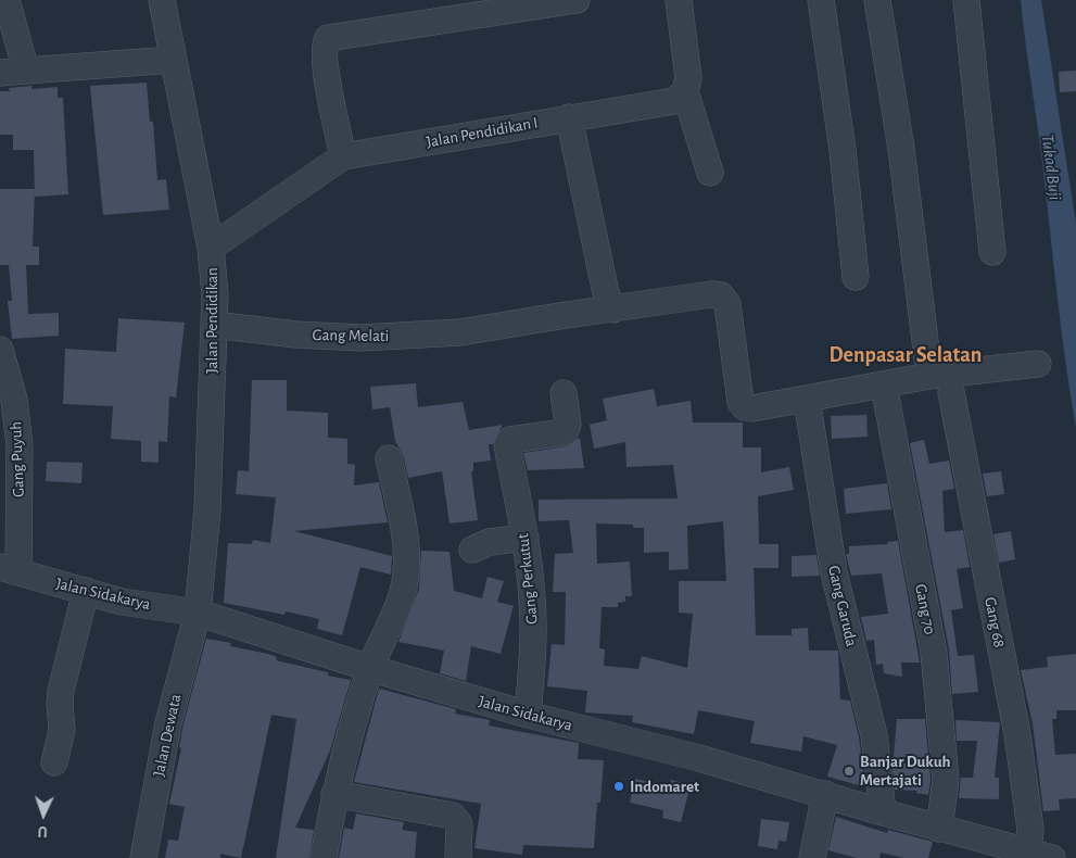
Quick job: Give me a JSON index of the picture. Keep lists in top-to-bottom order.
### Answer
{
  "streets": {
    "street": [
      "Jalan Pendidikan I",
      "Jalan Pendidikan",
      "Gang Melati",
      "Gang Puyuh",
      "Gang Perkutut",
      "Jalan Sidakarya",
      "Gang Garuda",
      "Gang 70",
      "Gang 68",
      "Jalan Dewata"
    ]
  },
  "crossings": [
    ["Jalan Pendidikan I", "Jalan Pendidikan"],
    ["Jalan Pendidikan", "Gang Melati"],
    ["Jalan Pendidikan", "Jalan Sidakarya"],
    ["Jalan Pendidikan", "Jalan Dewata"],
    ["Gang Melati", "Gang Garuda"],
    ["Gang Puyuh", "Jalan Sidakarya"],
    ["Gang Perkutut", "Jalan Sidakarya"],
    ["Jalan Sidakarya", "Gang Garuda"],
    ["Jalan Sidakarya", "Gang 70"],
    ["Jalan Sidakarya", "Gang 68"],
    ["Jalan Sidakarya", "Jalan Dewata"]
  ],
  "districts": ["Denpasar Selatan"],
  "water": ["Tukad Buji"],
  "places": ["Banjar Dukuh Mertajati", "Indomaret"],
  "north": "bottom"
}
